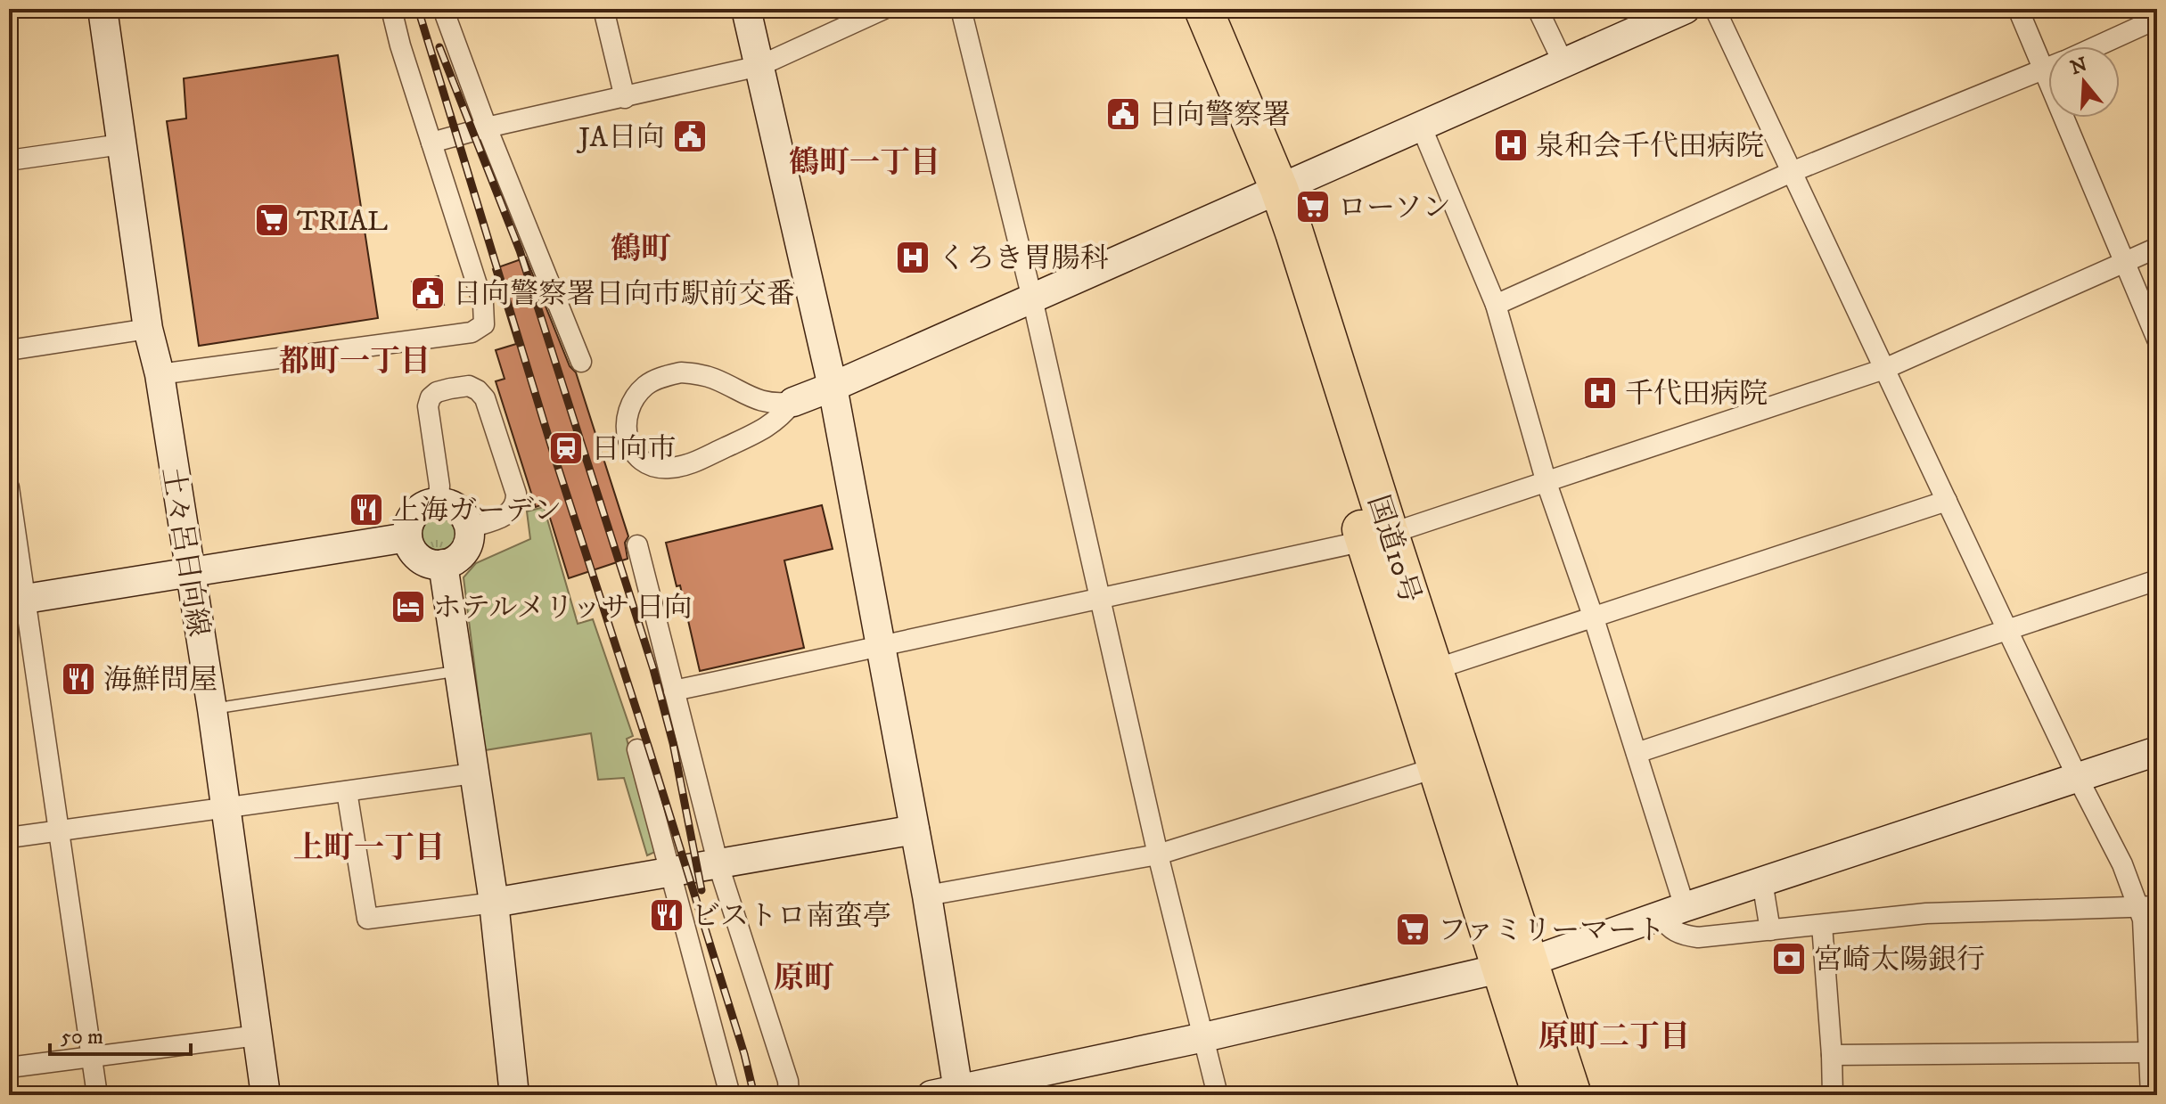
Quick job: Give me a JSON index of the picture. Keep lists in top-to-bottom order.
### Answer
{
  "streets": {
    "highway": ["国道10号"],
    "street": ["土々呂日向線"]
  },
  "districts": [
    "鶴町一丁目",
    "鶴町",
    "都町一丁目",
    "上町一丁目",
    "原町",
    "原町二丁目"
  ],
  "places": {
    "public building": ["日向警察署", "JA日向", "日向警察署日向市駅前交番"],
    "hospital": ["泉和会千代田病院", "くろき胃腸科", "千代田病院"],
    "supermarket": ["ローソン", "TRIAL", "ファミリーマート"],
    "station": ["日向市"],
    "restaurant": ["上海ガーデン", "海鮮問屋", "ビストロ南蛮亭"],
    "hotel": ["ホテルメリッサ 日向"],
    "bank": ["宮崎太陽銀行"]
  },
  "scale_bar": "50 m",
  "north": "top"
}
